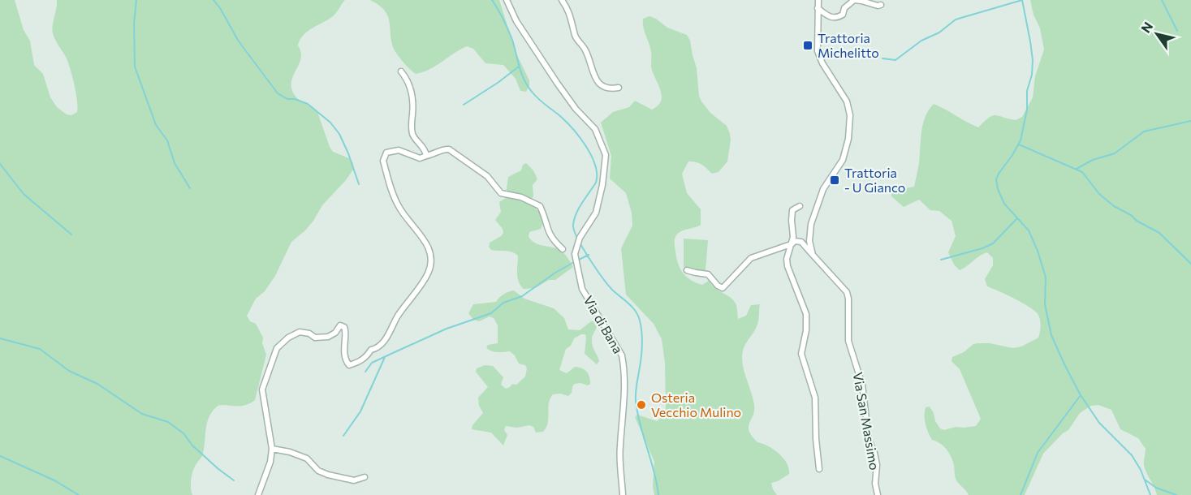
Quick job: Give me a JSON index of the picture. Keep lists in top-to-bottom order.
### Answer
{
  "streets": {
    "street": ["Via di Bana", "Via San Massimo"]
  },
  "places": {
    "transit": ["Trattoria Michelitto", "Trattoria - U Gianco"],
    "other": ["Osteria Vecchio Mulino"]
  },
  "north": "top left"
}
